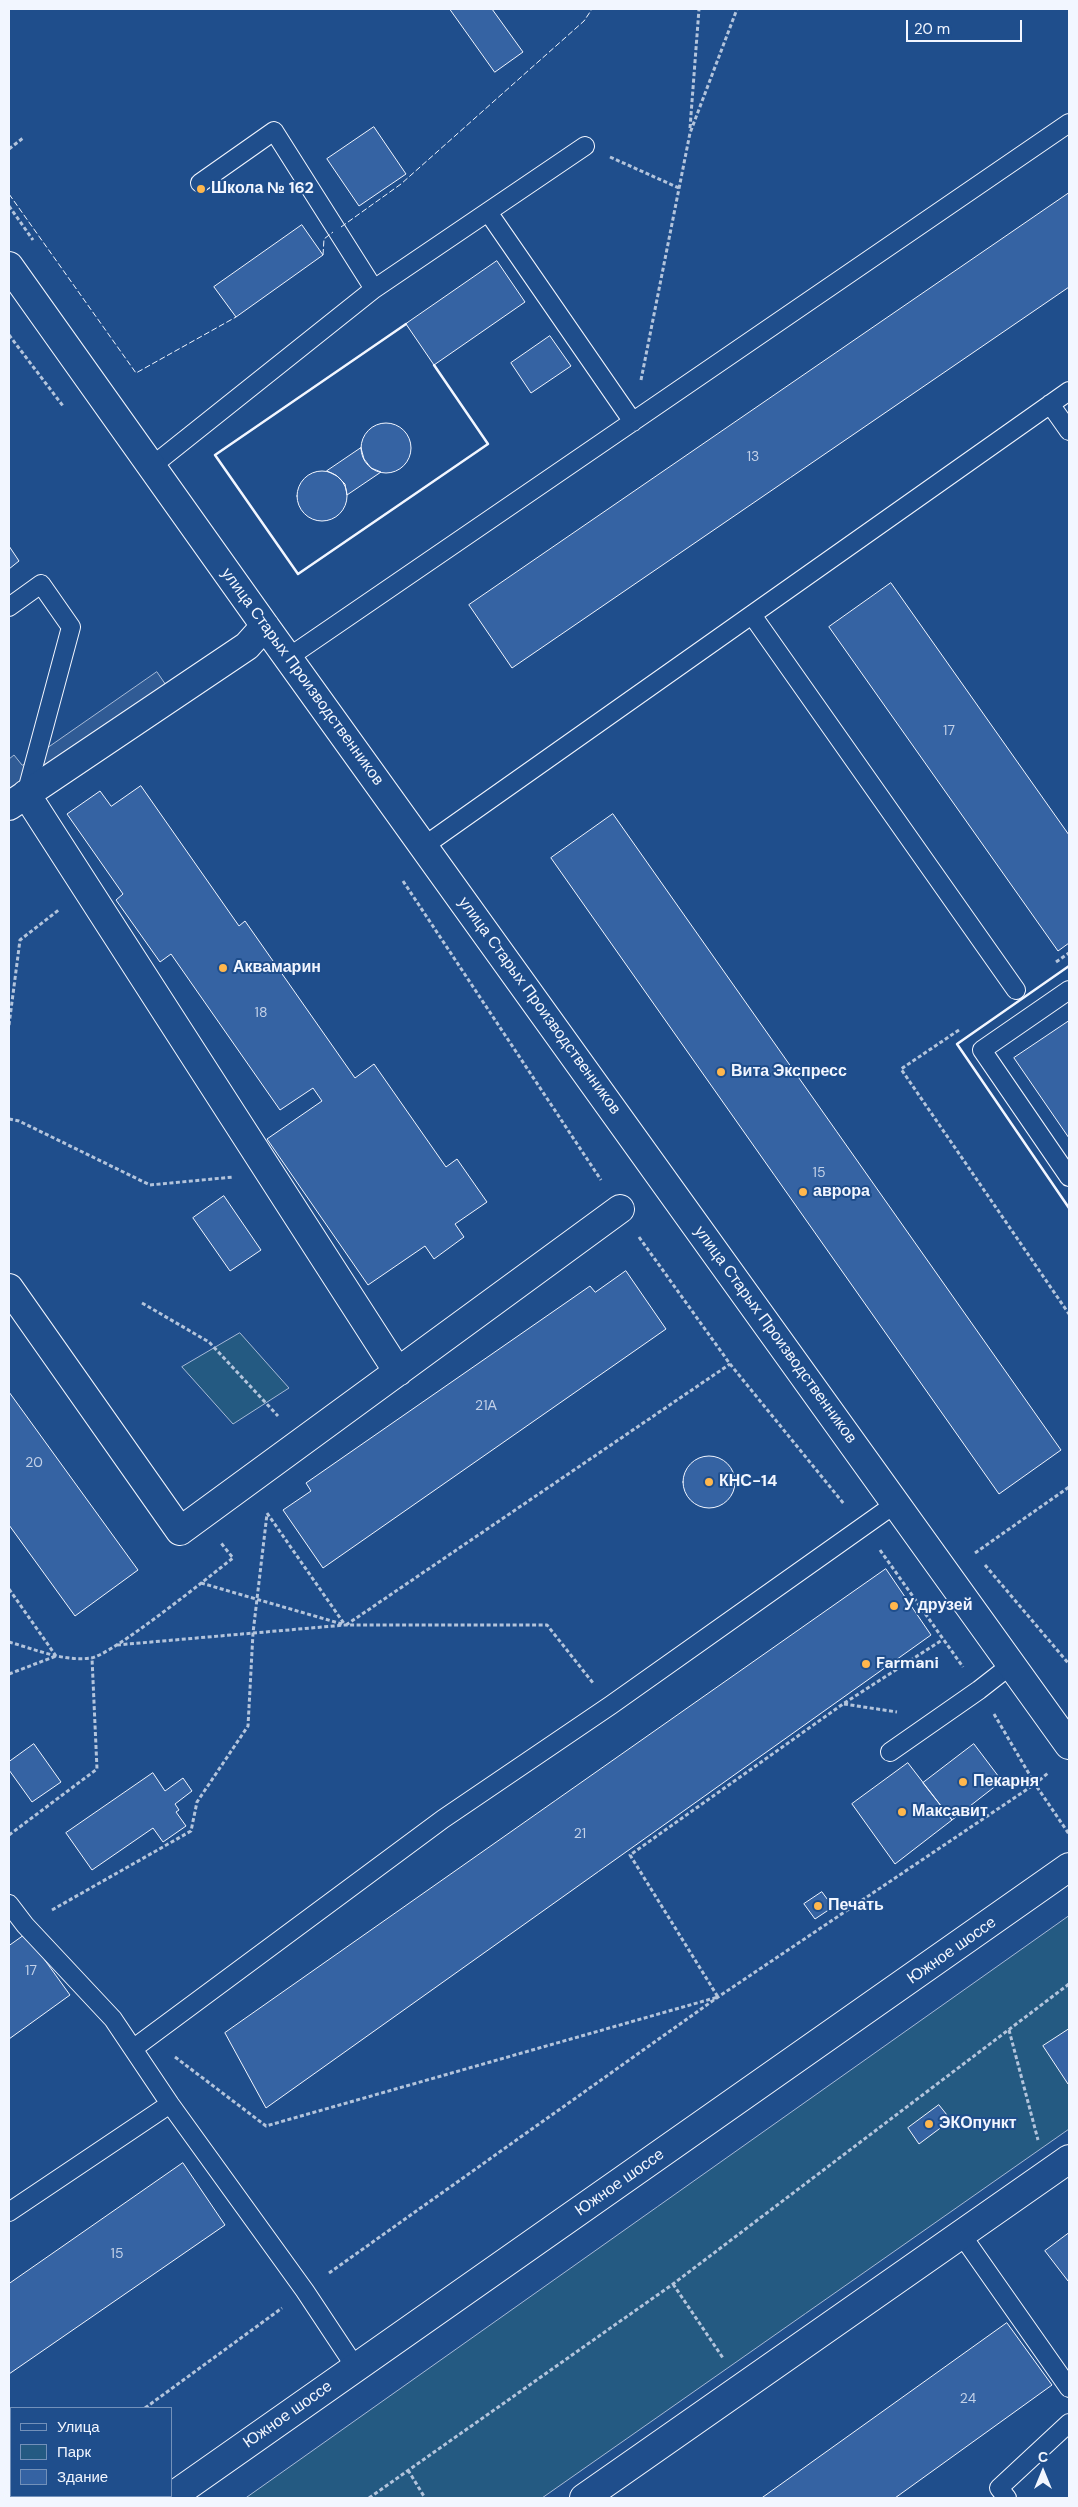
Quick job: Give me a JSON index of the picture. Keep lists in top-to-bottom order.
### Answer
{
  "streets": {
    "street": ["улица Старых Производственников", "Южное шоссе"]
  },
  "places": [
    "Школа № 162",
    "Аквамарин",
    "Вита Экспресс",
    "аврора",
    "КНС-14",
    "У друзей",
    "Farmani",
    "Пекарня",
    "Максавит",
    "Печать",
    "ЭКОпункт"
  ],
  "house_numbers": [
    "13",
    "17",
    "18",
    "15",
    "21А",
    "20",
    "21",
    "17",
    "15",
    "24"
  ],
  "legend": ["Улица", "Парк", "Здание"],
  "scale_bar": "20 m",
  "north": "top"
}
